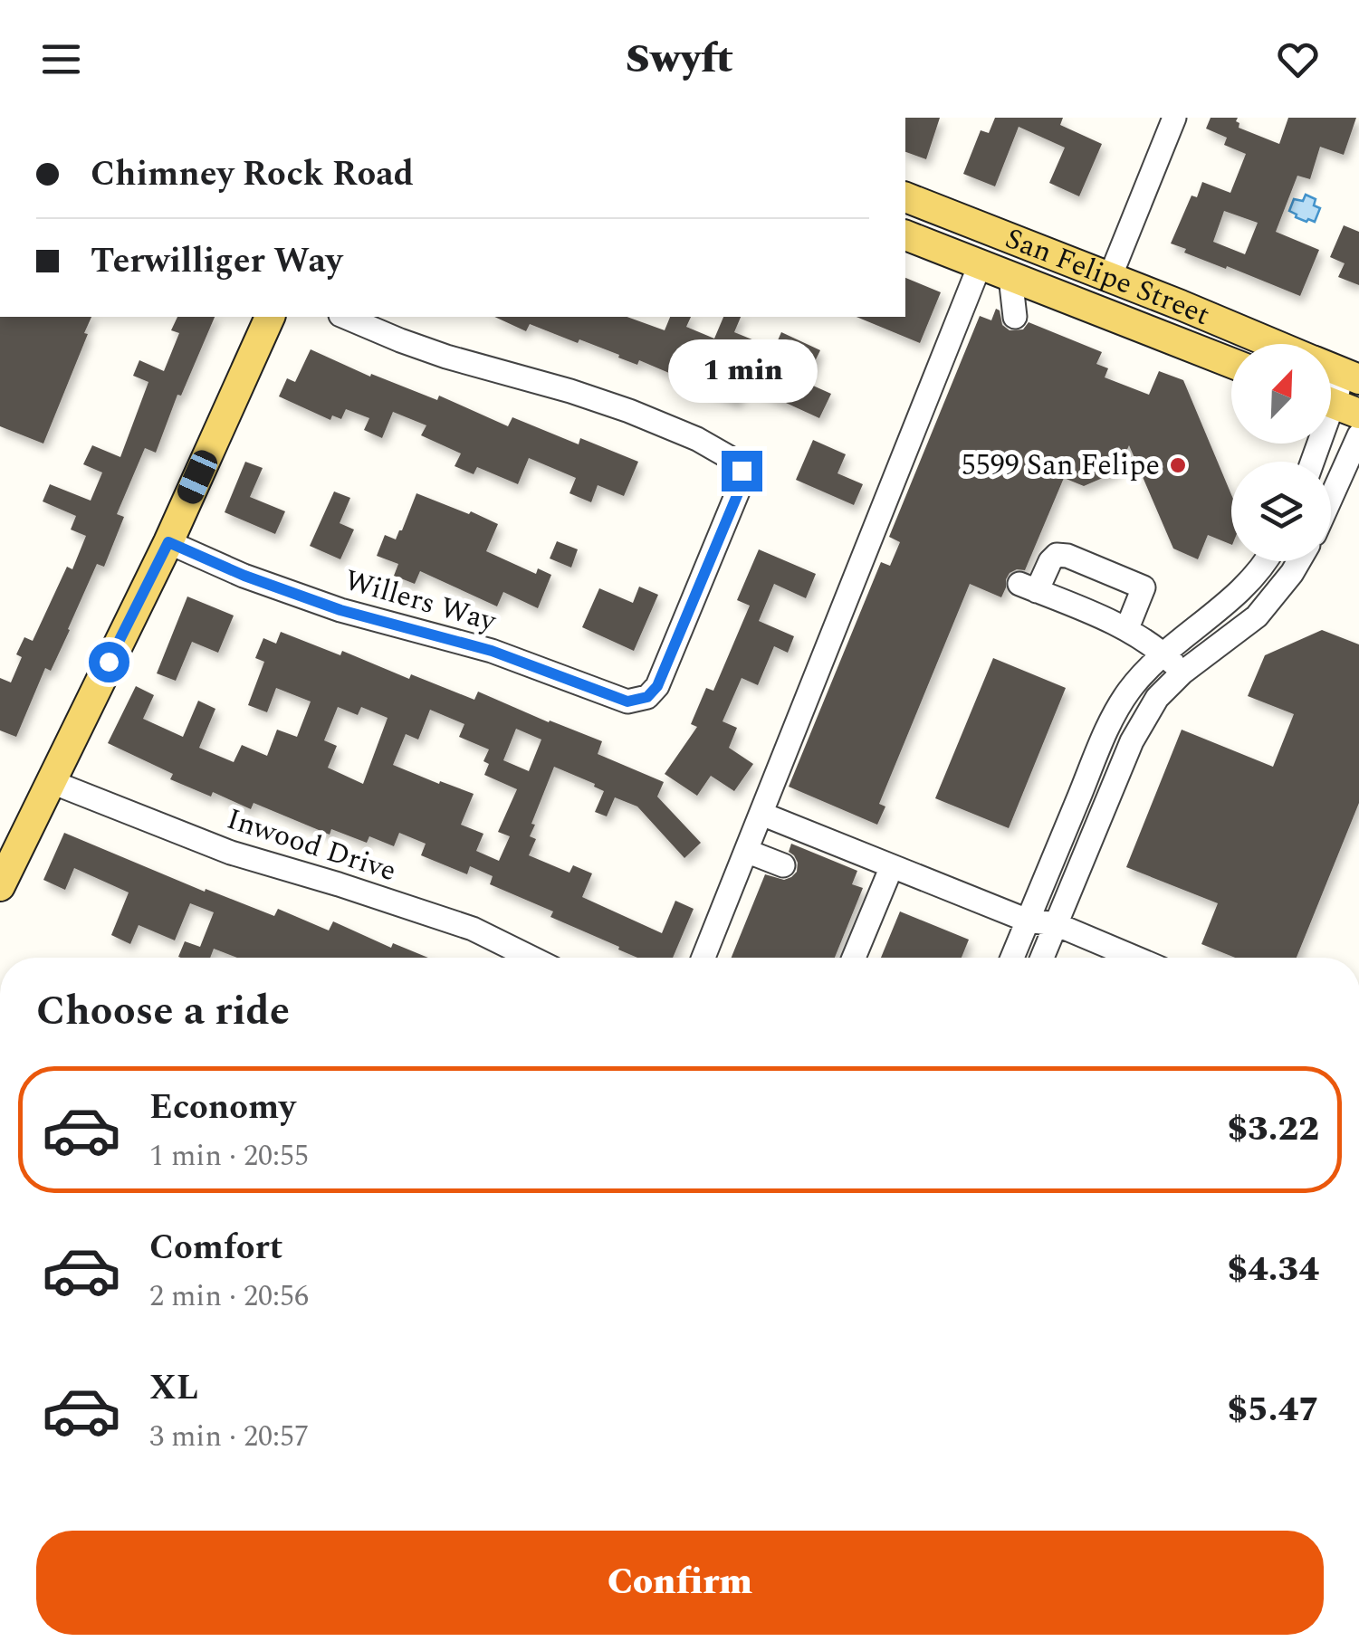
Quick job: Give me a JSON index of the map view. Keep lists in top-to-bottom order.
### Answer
{
  "streets": {
    "main road": ["San Felipe Street"],
    "street": ["Willers Way", "Inwood Drive"]
  },
  "places": ["5599 San Felipe"],
  "north": "top right",
  "page": {
    "header": "Swyft",
    "banner": ["Chimney Rock Road", "Terwilliger Way"],
    "bubble": "1 min",
    "heading": "Choose a ride",
    "list": [
      {
        "name": "Economy",
        "note": "1 min · 20:55",
        "value": "$3.22"
      },
      {
        "name": "Comfort",
        "note": "2 min · 20:56",
        "value": "$4.34"
      },
      {
        "name": "XL",
        "note": "3 min · 20:57",
        "value": "$5.47"
      }
    ],
    "buttons": "Confirm"
  }
}
